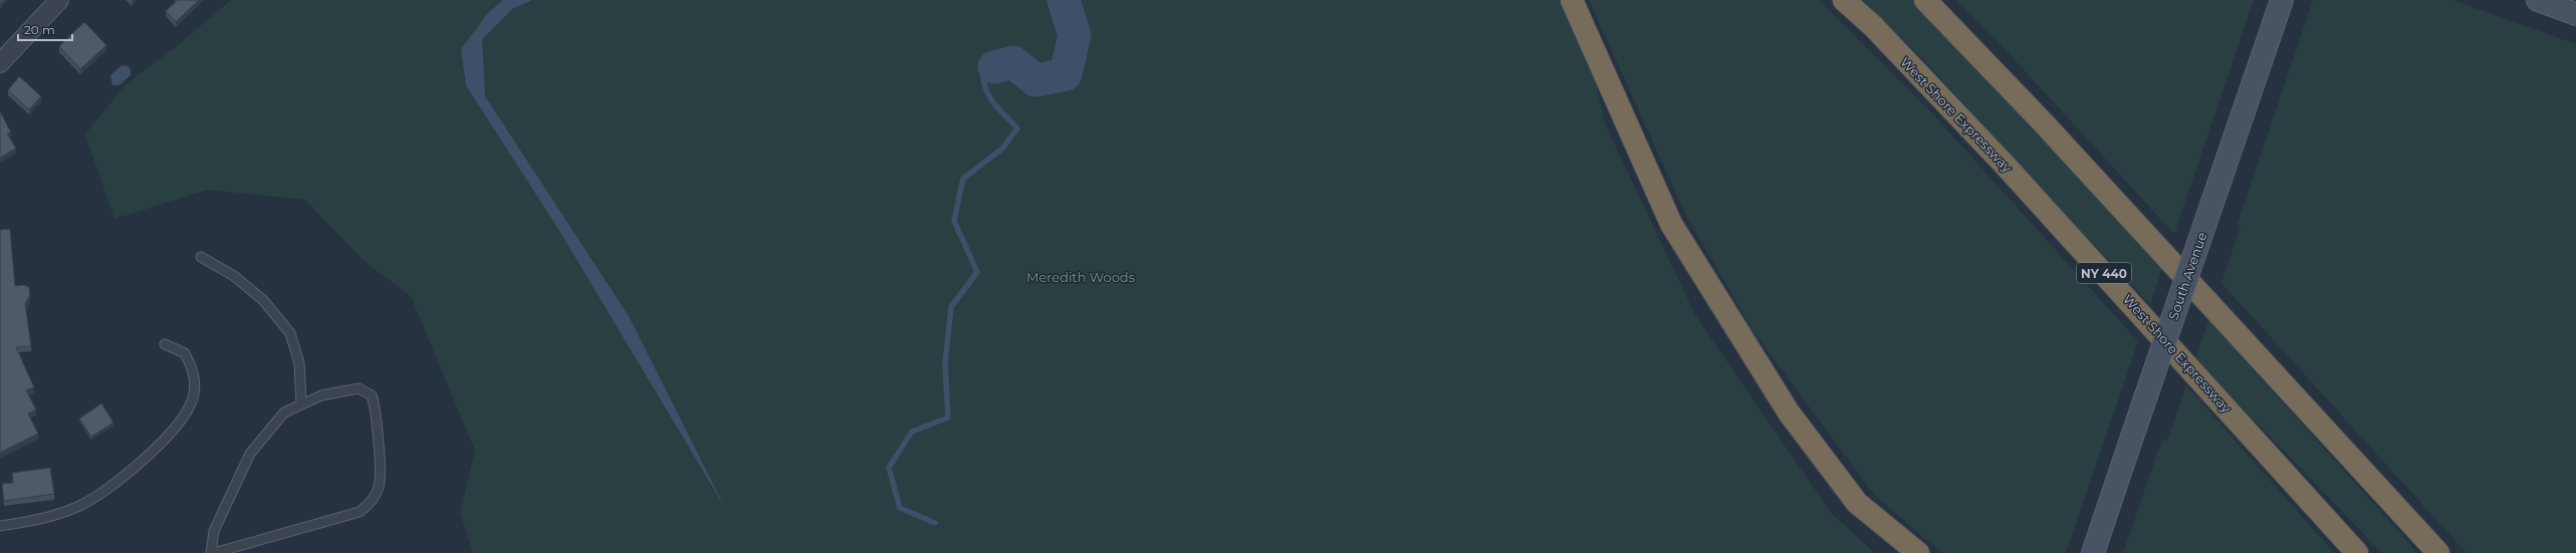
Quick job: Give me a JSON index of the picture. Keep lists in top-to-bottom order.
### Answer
{
  "streets": {
    "highway": ["West Shore Expressway", "NY 440"],
    "street": ["South Avenue"]
  },
  "parks": ["Meredith Woods"],
  "scale_bar": "20 m"
}
